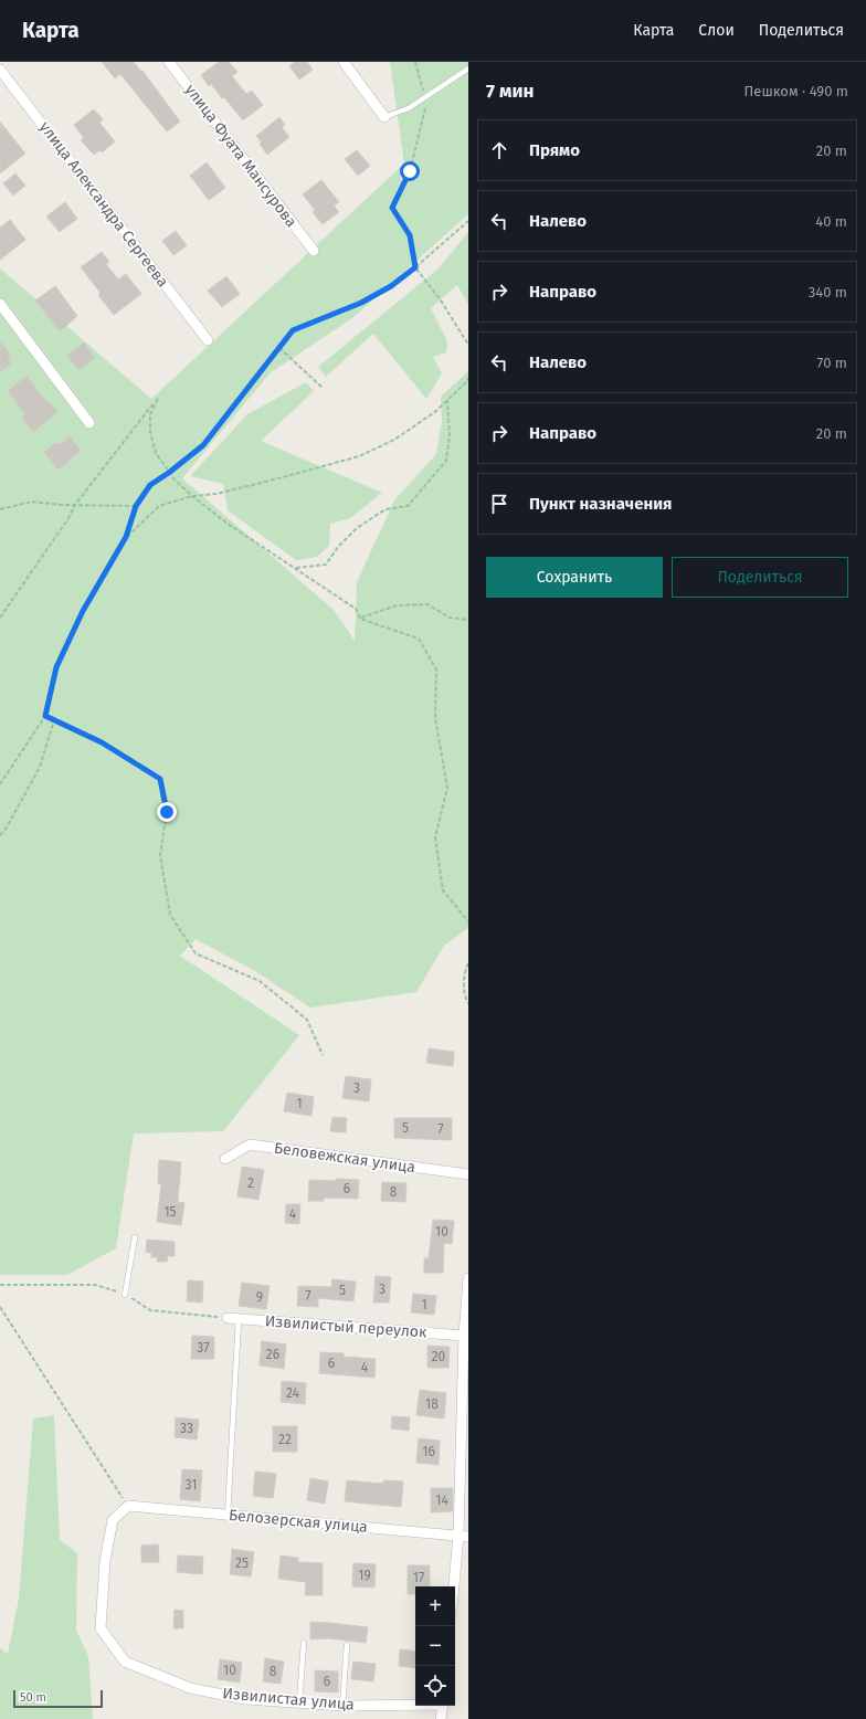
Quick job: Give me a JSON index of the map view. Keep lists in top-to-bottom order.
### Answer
{
  "streets": {
    "street": [
      "улица Фуата Мансурова",
      "улица Александра Сергеева",
      "Беловежская улица",
      "Извилистый переулок",
      "Белозерская улица",
      "Извилистая улица"
    ]
  },
  "crossings": [
    ["Белозерская улица", "Извилистая улица"]
  ],
  "house_numbers": [
    "3",
    "1",
    "5",
    "7",
    "2",
    "6",
    "8",
    "15",
    "4",
    "10",
    "3",
    "5",
    "7",
    "9",
    "1",
    "37",
    "26",
    "20",
    "6",
    "4",
    "24",
    "18",
    "33",
    "22",
    "16",
    "31",
    "14",
    "25",
    "19",
    "17",
    "10",
    "8",
    "6"
  ],
  "scale_bar": "50 m",
  "page": {
    "header": "Карта",
    "nav": ["Карта", "Слои", "Поделиться"],
    "heading": ["7 мин", "Пешком · 490 m"],
    "list": [
      ["Прямо", "20 m"],
      ["Налево", "40 m"],
      ["Направо", "340 m"],
      ["Налево", "70 m"],
      ["Направо", "20 m"],
      "Пункт назначения"
    ],
    "buttons": ["Сохранить", "Поделиться"],
    "map_buttons": ["+", "−"],
    "scale": "50 m"
  }
}
